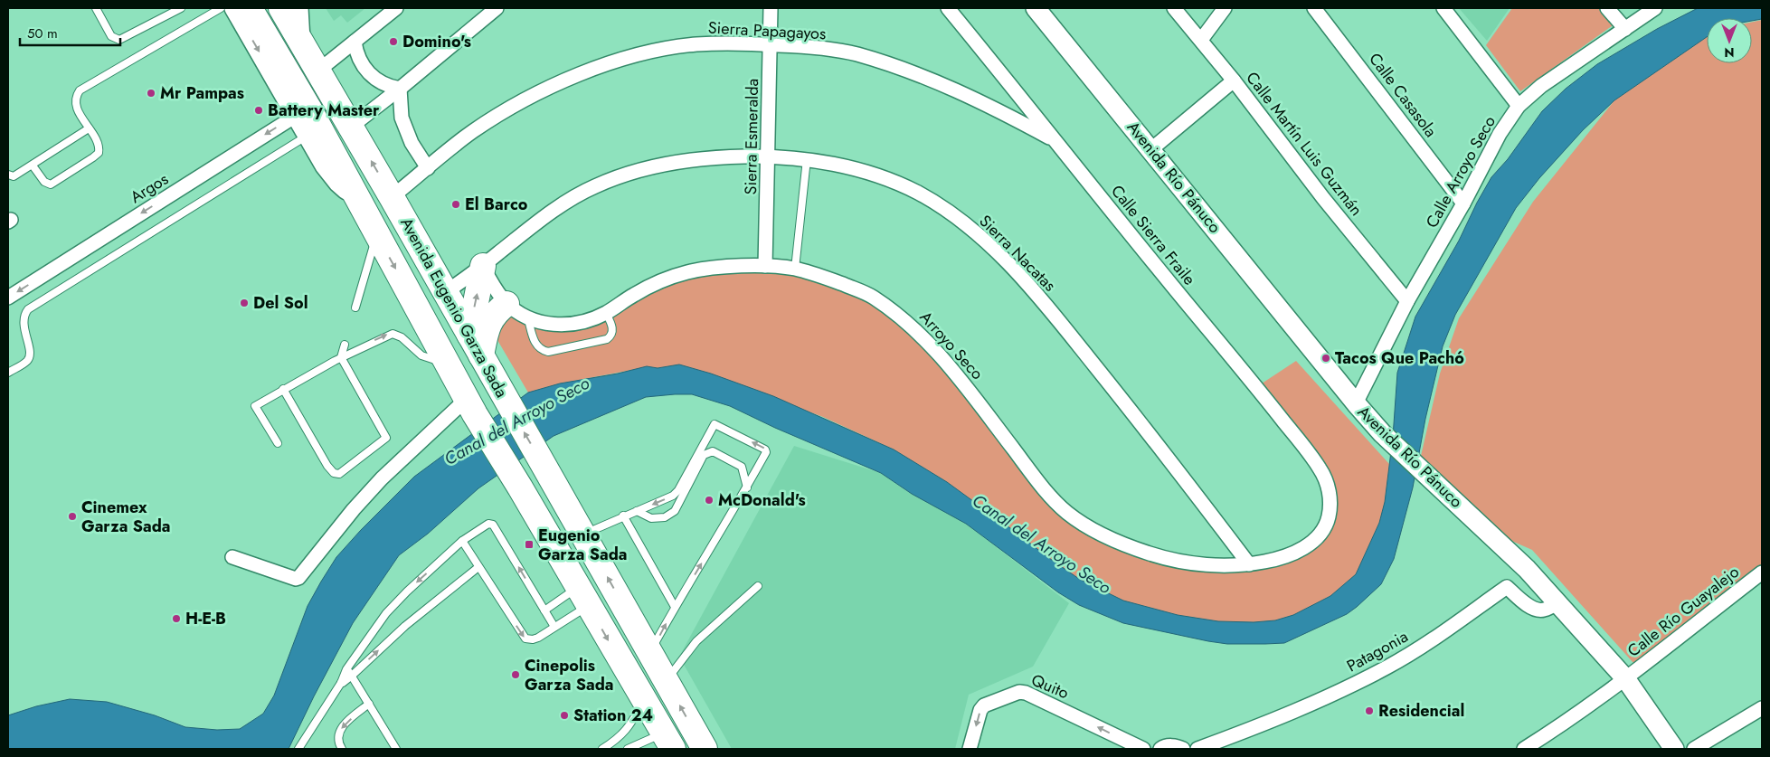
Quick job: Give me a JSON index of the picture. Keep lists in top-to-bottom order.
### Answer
{
  "streets": {
    "highway": ["Avenida Eugenio Garza Sada"],
    "street": [
      "Sierra Papagayos",
      "Calle Casasola",
      "Sierra Esmeralda",
      "Calle Martín Luis Guzmán",
      "Calle Arroyo Seco",
      "Avenida Río Pánuco",
      "Argos",
      "Calle Sierra Fraile",
      "Sierra Nacatas",
      "Arroyo Seco",
      "Calle Río Guayalejo",
      "Patagonia",
      "Quito"
    ]
  },
  "crossings": [
    ["Sierra Papagayos", "Sierra Esmeralda"],
    ["Sierra Papagayos", "Calle Sierra Fraile"],
    ["Sierra Papagayos", "Avenida Eugenio Garza Sada"],
    ["Calle Casasola", "Calle Arroyo Seco"],
    ["Sierra Esmeralda", "Sierra Nacatas"],
    ["Sierra Esmeralda", "Arroyo Seco"],
    ["Calle Martín Luis Guzmán", "Calle Arroyo Seco"],
    ["Calle Arroyo Seco", "Avenida Río Pánuco"],
    ["Avenida Río Pánuco", "Calle Río Guayalejo"],
    ["Avenida Río Pánuco", "Patagonia"],
    ["Argos", "Avenida Eugenio Garza Sada"],
    ["Calle Sierra Fraile", "Arroyo Seco"],
    ["Sierra Nacatas", "Avenida Eugenio Garza Sada"],
    ["Sierra Nacatas", "Arroyo Seco"]
  ],
  "one_way": ["Argos"],
  "water": ["Canal del Arroyo Seco"],
  "places": {
    "other": [
      "Domino's",
      "Mr Pampas",
      "Battery Master",
      "El Barco",
      "Del Sol",
      "Tacos Que Pachó",
      "McDonald's",
      "Cinemex Garza Sada",
      "H-E-B",
      "Cinepolis Garza Sada",
      "Residencial",
      "Station 24"
    ],
    "transit": ["Eugenio Garza Sada"]
  },
  "scale_bar": "50 m",
  "north": "bottom"
}
